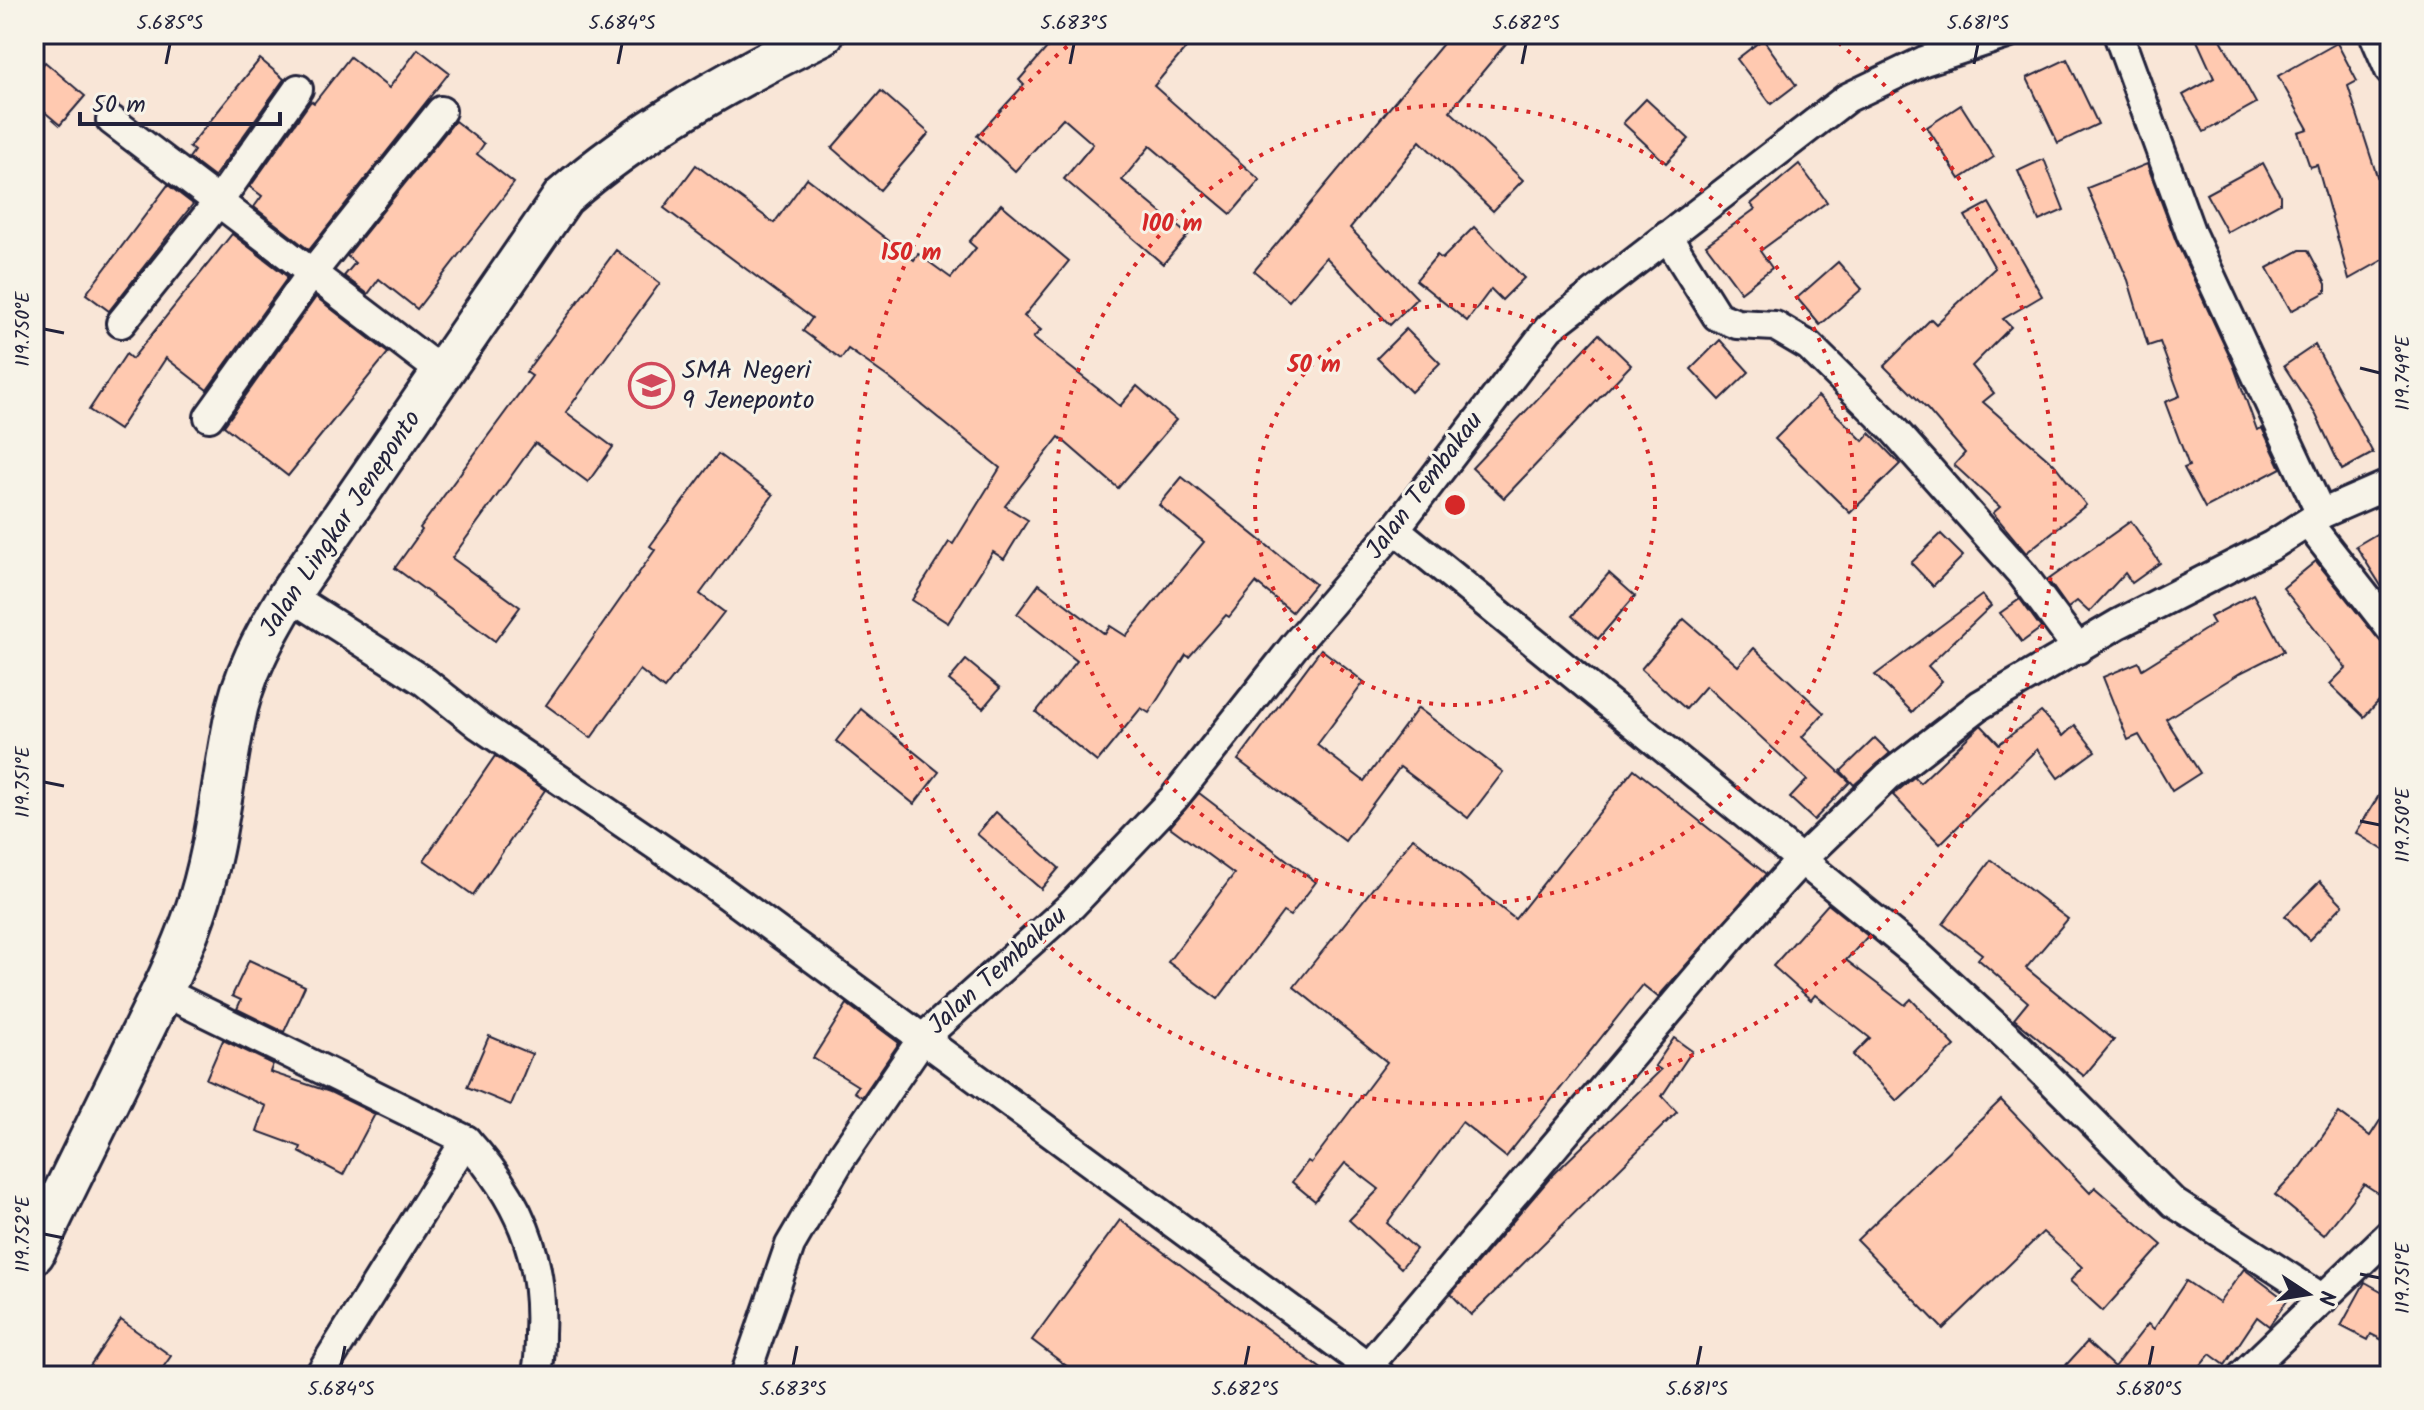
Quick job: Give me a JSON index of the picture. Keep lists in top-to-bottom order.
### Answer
{
  "streets": {
    "main road": ["Jalan Lingkar Jeneponto"],
    "street": ["Jalan Tembakau"]
  },
  "places": {
    "school or university": ["SMA Negeri 9 Jeneponto"]
  },
  "scale_bar": "50 m",
  "north": "right",
  "coordinates": [
    "5.685°S",
    "5.684°S",
    "5.683°S",
    "5.682°S",
    "5.681°S",
    "119.750°E",
    "119.749°E",
    "119.751°E",
    "119.752°E",
    "5.680°S"
  ],
  "rings": ["100 m", "150 m", "50 m"]
}
